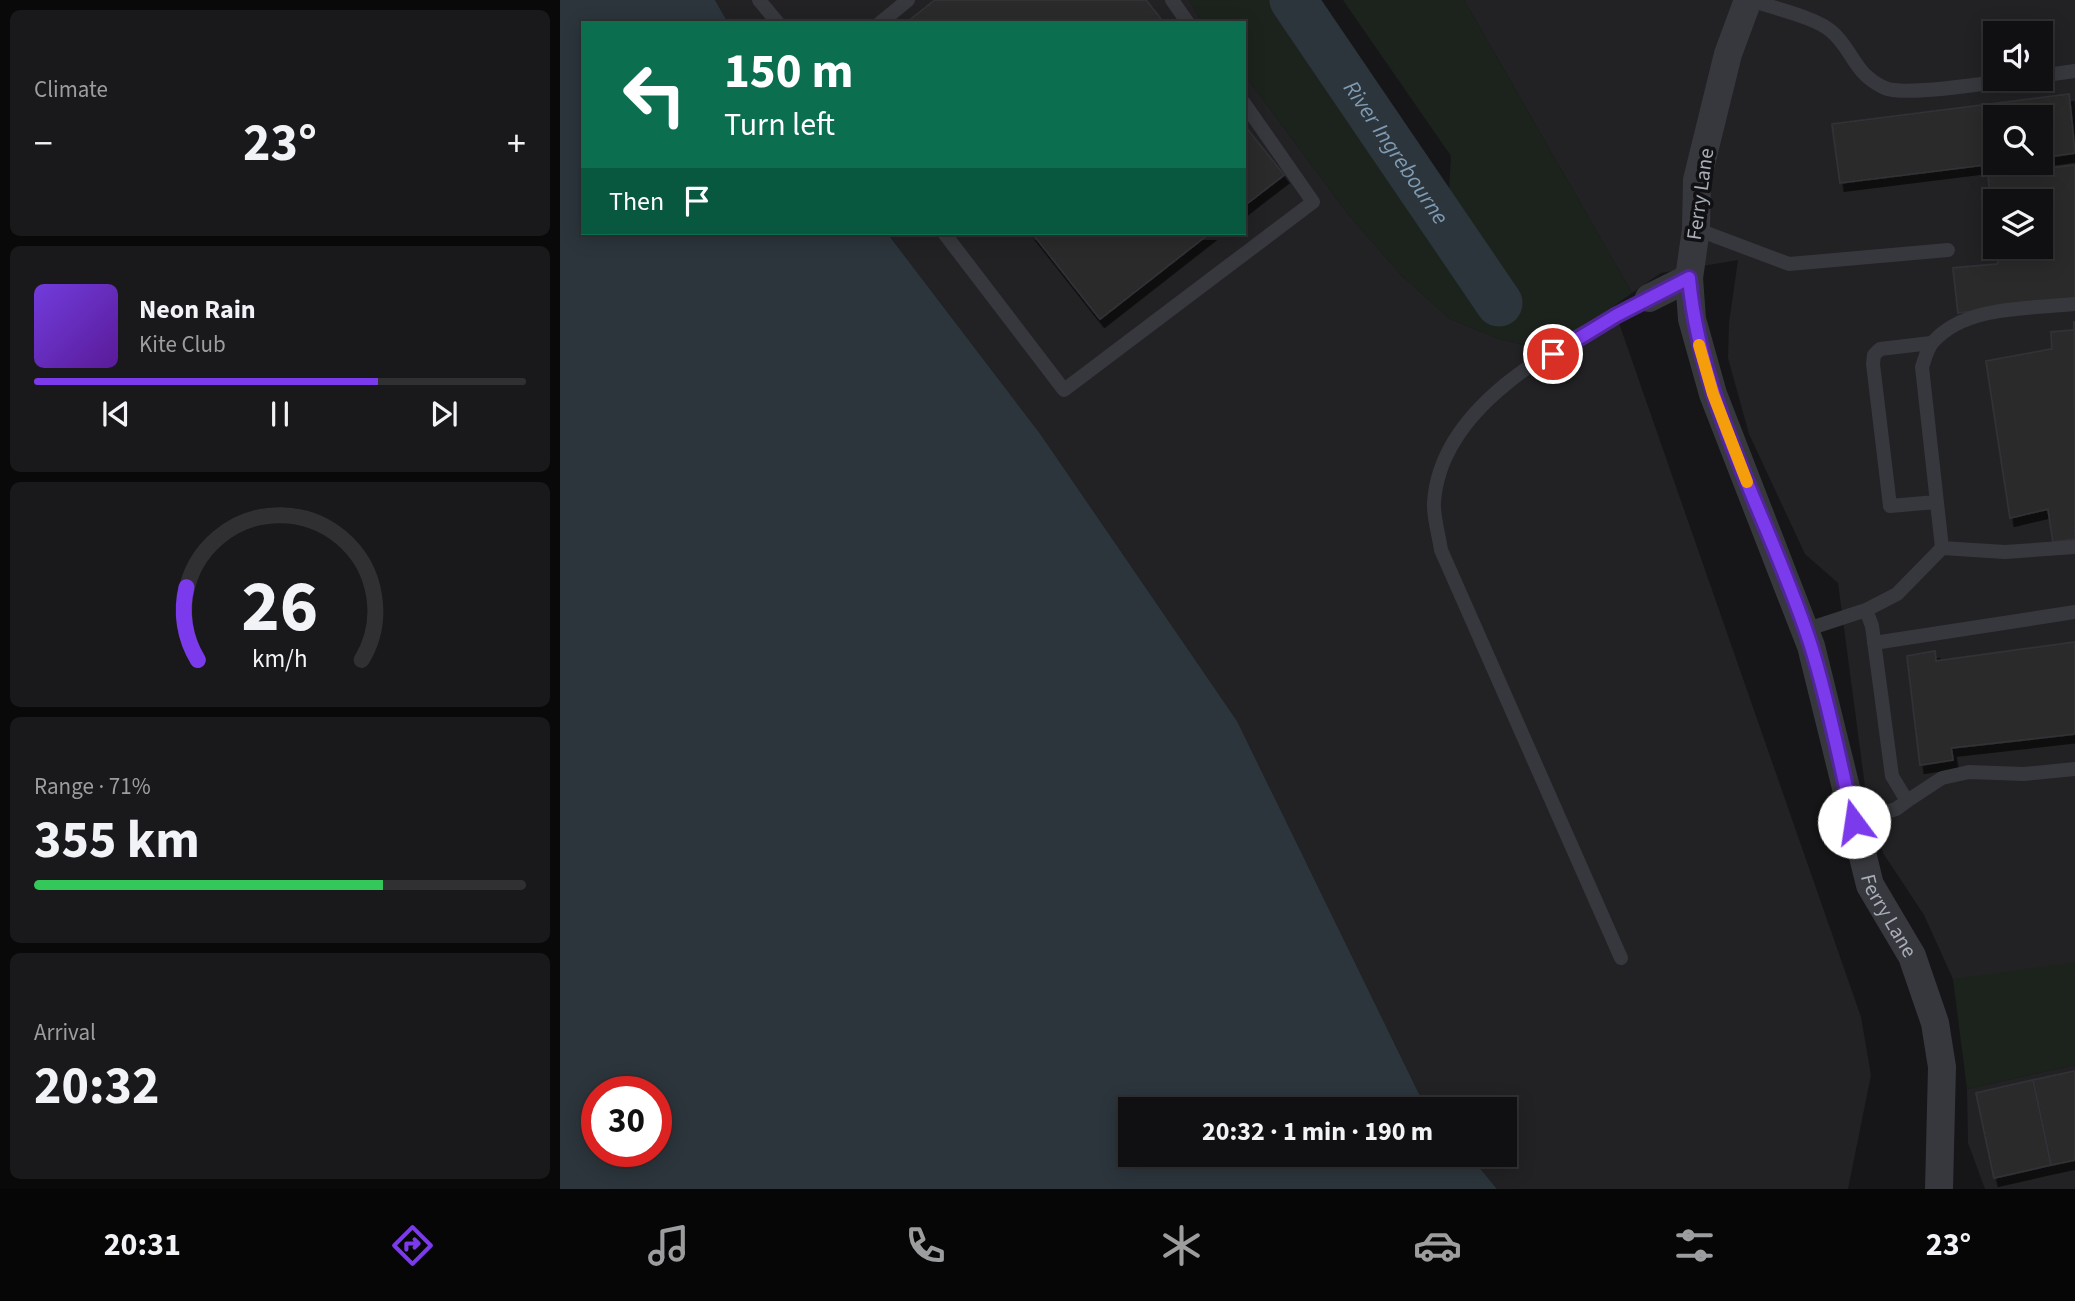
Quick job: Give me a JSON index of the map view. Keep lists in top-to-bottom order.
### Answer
{
  "streets": {
    "street": ["Ferry Lane"]
  },
  "water": ["River Ingrebourne"],
  "page": {
    "tile": [
      "Climate",
      ["Range · 71%", "355 km"],
      ["Arrival", "20:32"]
    ],
    "turn": ["150 m", "Turn left"],
    "heat": ["−", "23°", "+"],
    "then": "Then",
    "song": ["Neon Rain", "Kite Club"],
    "limit": "30",
    "trip": "20:32 · 1 min · 190 m",
    "tabs": ["20:31", "23°"],
    "gauge": ["26", "km/h"]
  }
}
